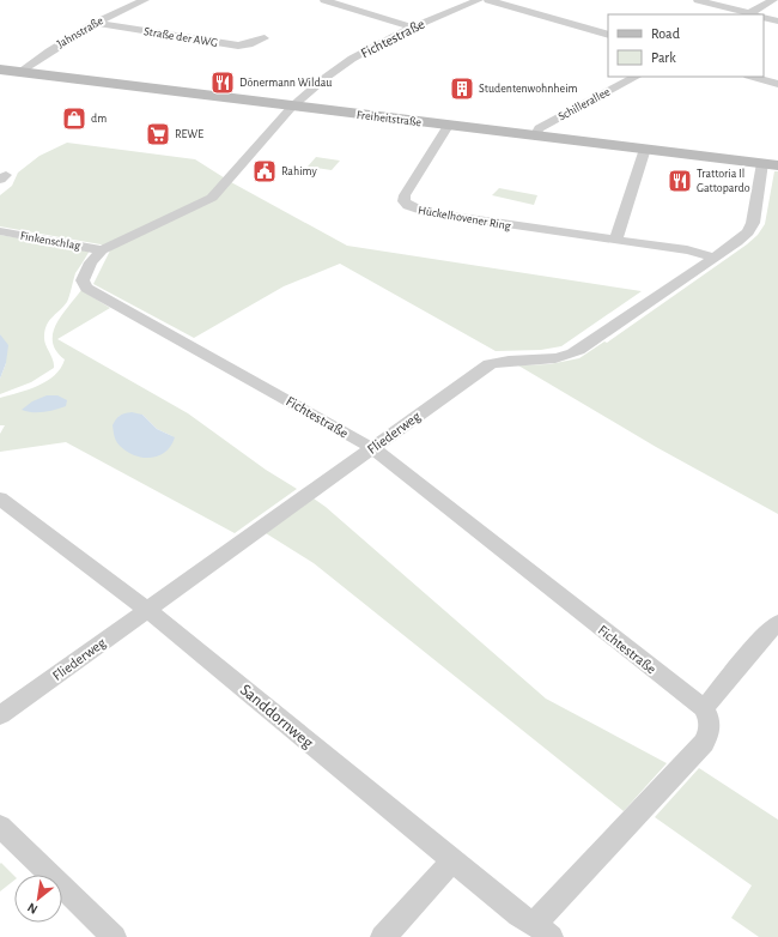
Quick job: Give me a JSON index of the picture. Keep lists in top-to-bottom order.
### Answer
{
  "streets": {
    "street": [
      "Jahnstraße",
      "Straße der AWG",
      "Fichtestraße",
      "Schillerallee",
      "Freiheitstraße",
      "Hückelhovener Ring",
      "Finkenschlag",
      "Fliederweg",
      "Sanddornweg"
    ]
  },
  "crossings": [
    ["Jahnstraße", "Straße der AWG"],
    ["Jahnstraße", "Freiheitstraße"],
    ["Fichtestraße", "Freiheitstraße"],
    ["Fichtestraße", "Finkenschlag"],
    ["Fichtestraße", "Fliederweg"],
    ["Schillerallee", "Freiheitstraße"],
    ["Freiheitstraße", "Hückelhovener Ring"],
    ["Freiheitstraße", "Fliederweg"],
    ["Hückelhovener Ring", "Fliederweg"],
    ["Fliederweg", "Sanddornweg"]
  ],
  "places": {
    "restaurant": ["Dönermann Wildau", "Trattoria Il Gattopardo"],
    "building": ["Studentenwohnheim"],
    "shop": ["dm"],
    "supermarket": ["REWE"],
    "public building": ["Rahimy"]
  },
  "legend": ["Road", "Park"],
  "north": "bottom left"
}
